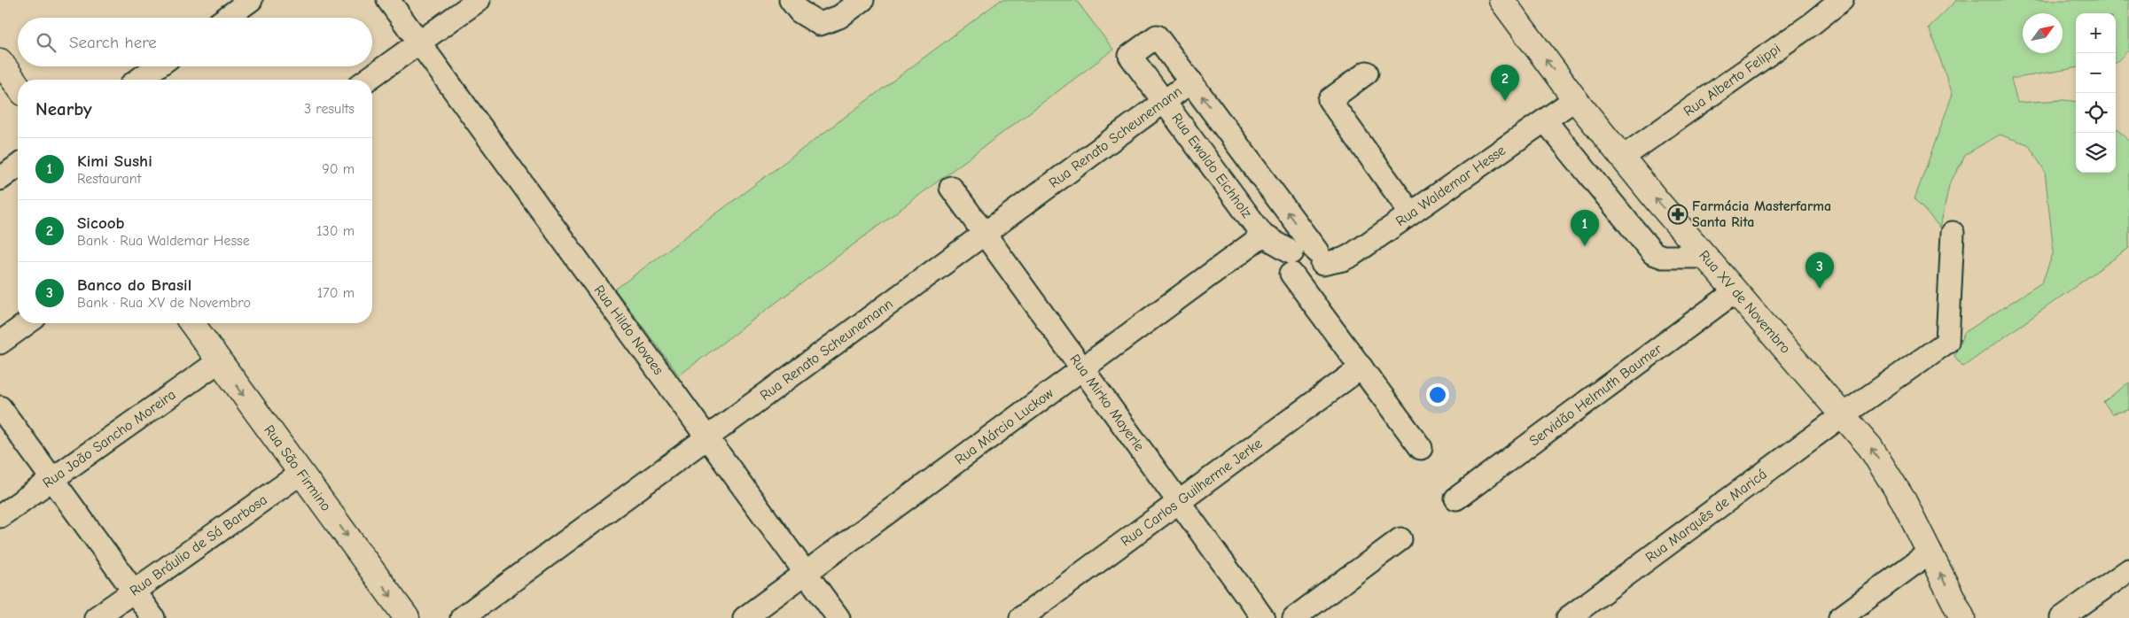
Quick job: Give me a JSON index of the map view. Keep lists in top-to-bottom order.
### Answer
{
  "streets": {
    "main road": ["Rua XV de Novembro", "Rua São Firmino"],
    "street": [
      "Rua Alberto Felippi",
      "Rua Renato Scheunemann",
      "Rua Ewaldo Eichholz",
      "Rua Waldemar Hesse",
      "Rua Hildo Novaes",
      "Servidão Helmuth Baumer",
      "Rua Mirko Mayerle",
      "Rua Márcio Luckow",
      "Rua João Sancho Moreira",
      "Rua Carlos Guilherme Jerke",
      "Rua Marquês de Maricá",
      "Rua Bráulio de Sá Barbosa"
    ]
  },
  "crossings": [
    ["Rua Alberto Felippi", "Rua XV de Novembro"],
    ["Rua Renato Scheunemann", "Rua Ewaldo Eichholz"],
    ["Rua Renato Scheunemann", "Rua Hildo Novaes"],
    ["Rua Renato Scheunemann", "Rua Mirko Mayerle"],
    ["Rua Ewaldo Eichholz", "Rua Waldemar Hesse"],
    ["Rua Ewaldo Eichholz", "Rua Márcio Luckow"],
    ["Rua Waldemar Hesse", "Rua XV de Novembro"],
    ["Rua XV de Novembro", "Servidão Helmuth Baumer"],
    ["Rua XV de Novembro", "Rua Marquês de Maricá"],
    ["Rua Hildo Novaes", "Rua Márcio Luckow"],
    ["Rua Mirko Mayerle", "Rua Márcio Luckow"],
    ["Rua Mirko Mayerle", "Rua Carlos Guilherme Jerke"],
    ["Rua João Sancho Moreira", "Rua São Firmino"],
    ["Rua São Firmino", "Rua Bráulio de Sá Barbosa"]
  ],
  "one_way": ["Rua XV de Novembro", "Rua São Firmino"],
  "places": {
    "pharmacy": ["Farmácia Masterfarma Santa Rita"]
  },
  "north": "top right",
  "page": {
    "map_buttons": ["+", "−"],
    "search": "Search here",
    "pins": ["2", "1", "3"],
    "heading": ["Nearby", "3 results"],
    "list": [
      {
        "mark": "1",
        "name": "Kimi Sushi",
        "note": "Restaurant",
        "value": "90 m"
      },
      {
        "mark": "2",
        "name": "Sicoob",
        "note": "Bank · Rua Waldemar Hesse",
        "value": "130 m"
      },
      {
        "mark": "3",
        "name": "Banco do Brasil",
        "note": "Bank · Rua XV de Novembro",
        "value": "170 m"
      }
    ]
  }
}
